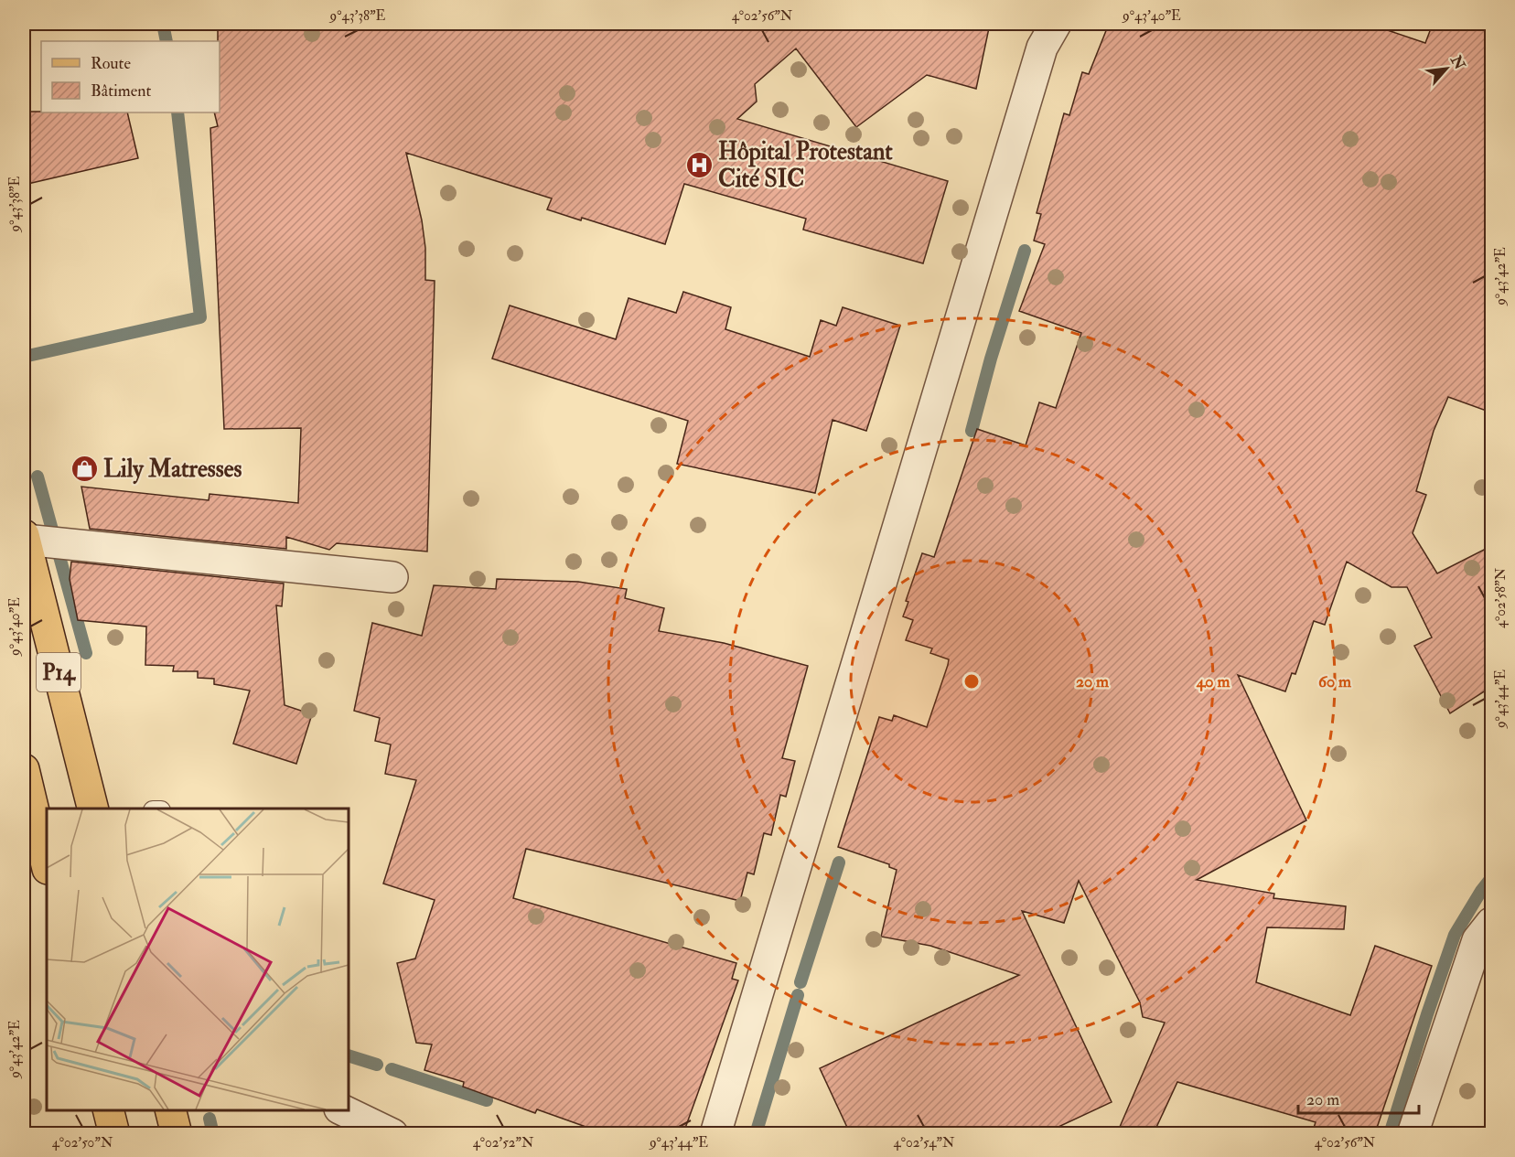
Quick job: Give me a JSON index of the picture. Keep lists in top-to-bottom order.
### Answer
{
  "streets": {
    "main road": ["P14"]
  },
  "places": {
    "hospital": ["Hôpital Protestant Cité SIC"],
    "shop": ["Lily Matresses"]
  },
  "legend": ["Route", "Bâtiment"],
  "scale_bar": "20 m",
  "north": "top right",
  "coordinates": [
    "9°43'38\"E",
    "4°02'56\"N",
    "9°43'40\"E",
    "9°43'42\"E",
    "4°02'58\"N",
    "9°43'44\"E",
    "4°02'50\"N",
    "4°02'52\"N",
    "4°02'54\"N"
  ],
  "rings": ["20 m", "40 m", "60 m"]
}
